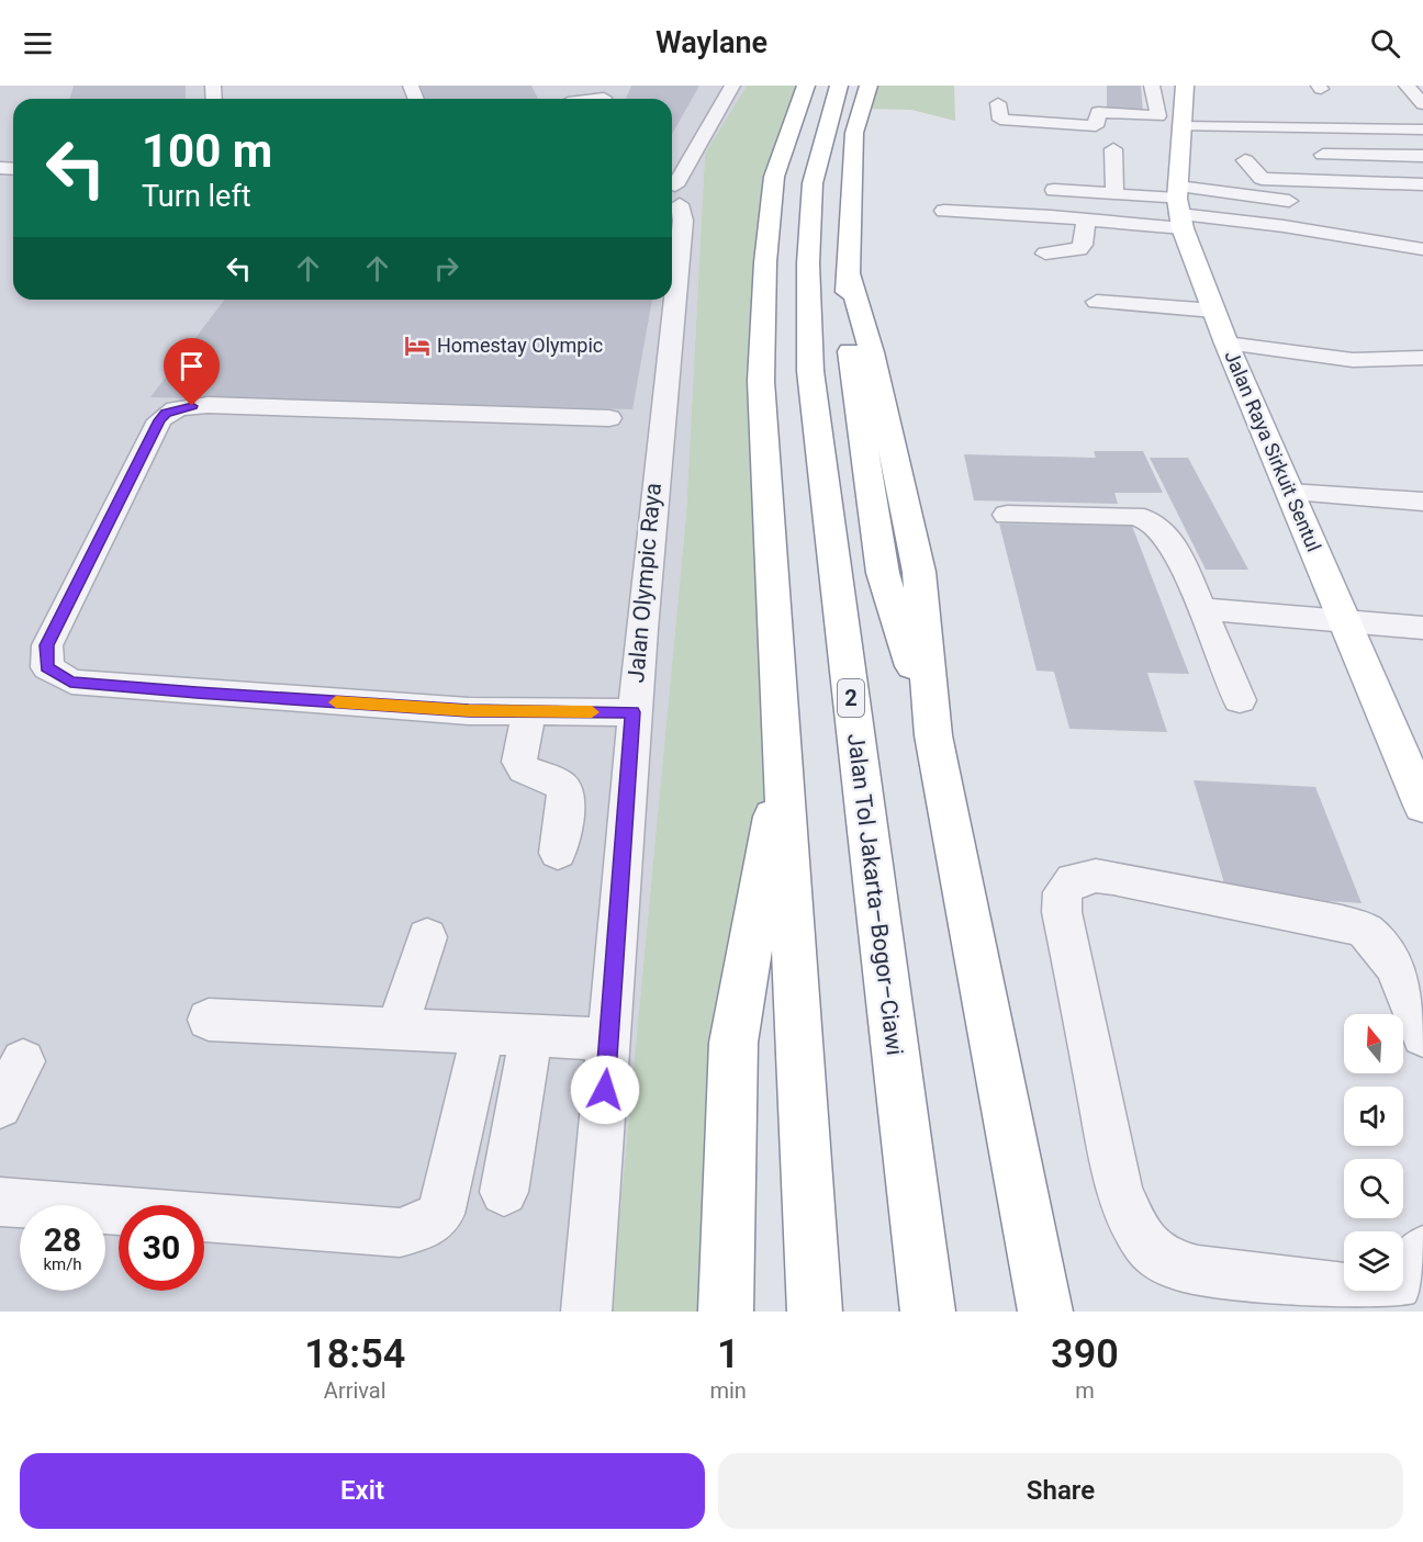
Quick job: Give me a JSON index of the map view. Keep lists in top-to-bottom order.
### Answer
{
  "streets": {
    "main road": ["Jalan Raya Sirkuit Sentul", "2", "Jalan Tol Jakarta–Bogor–Ciawi"],
    "street": ["Jalan Olympic Raya"]
  },
  "places": {
    "hotel": ["Homestay Olympic"]
  },
  "north": "top",
  "page": {
    "header": "Waylane",
    "turn": ["100 m", "Turn left"],
    "speed": "28 km/h",
    "limit": "30",
    "eta": [
      "18:54",
      "Arrival",
      "1",
      "min",
      "390",
      "m"
    ],
    "buttons": ["Exit", "Share"]
  }
}
